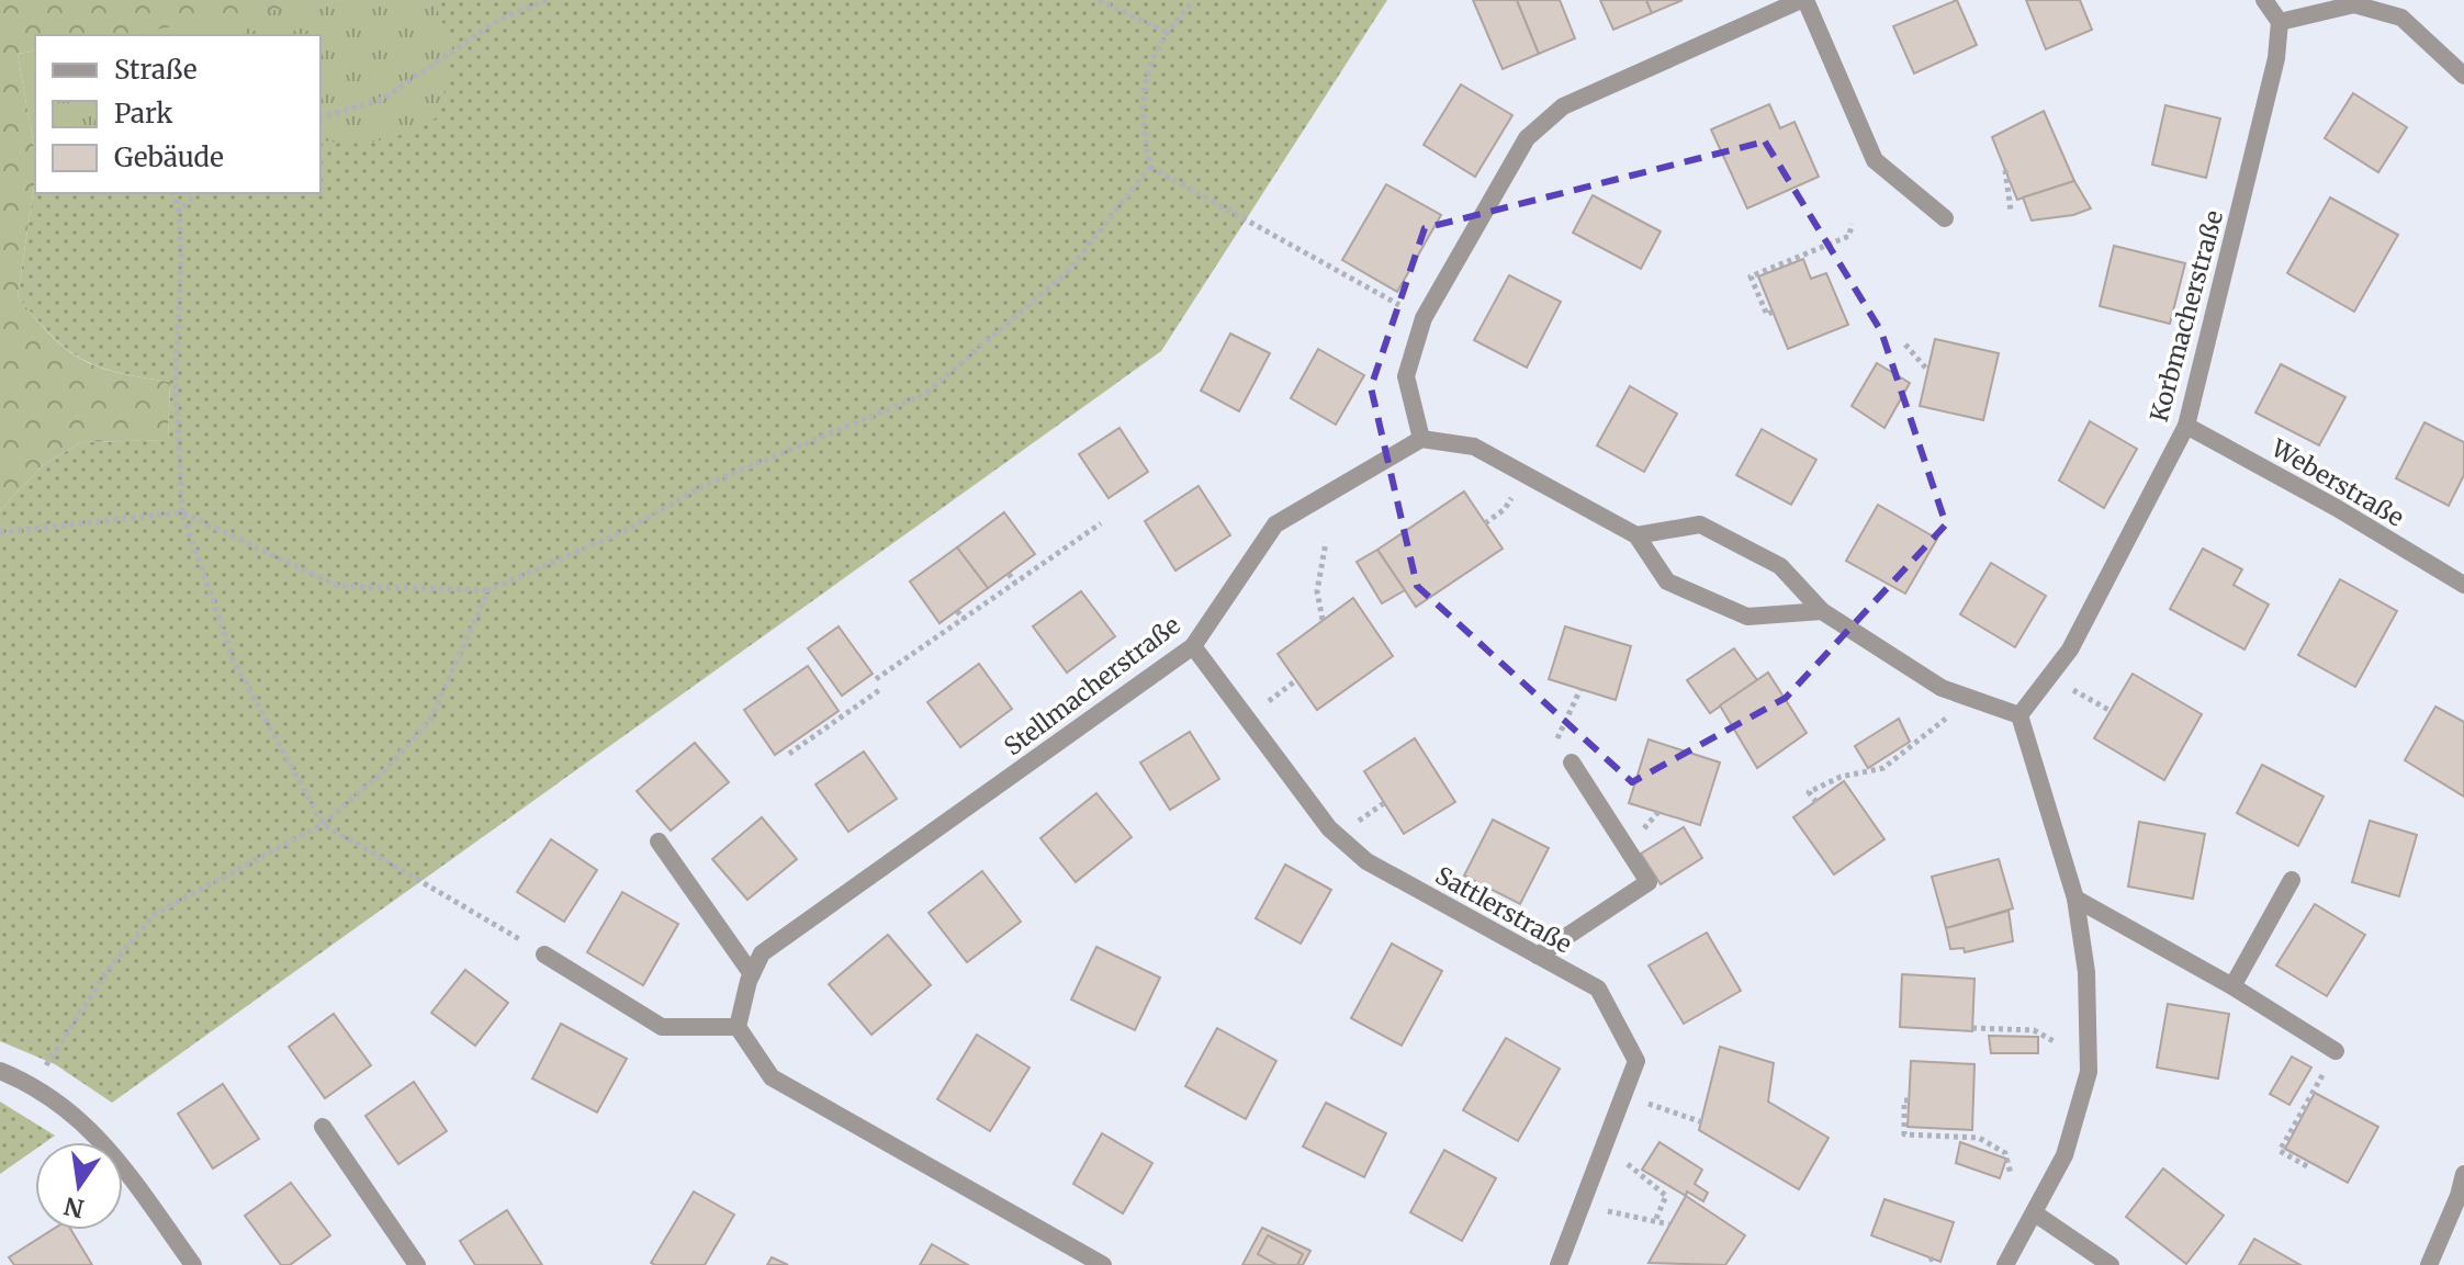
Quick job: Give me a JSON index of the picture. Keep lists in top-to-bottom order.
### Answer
{
  "streets": {
    "street": [
      "Korbmacherstraße",
      "Weberstraße",
      "Stellmacherstraße",
      "Sattlerstraße"
    ]
  },
  "crossings": [
    ["Korbmacherstraße", "Weberstraße"],
    ["Stellmacherstraße", "Sattlerstraße"]
  ],
  "legend": ["Straße", "Park", "Gebäude"],
  "north": "bottom"
}
